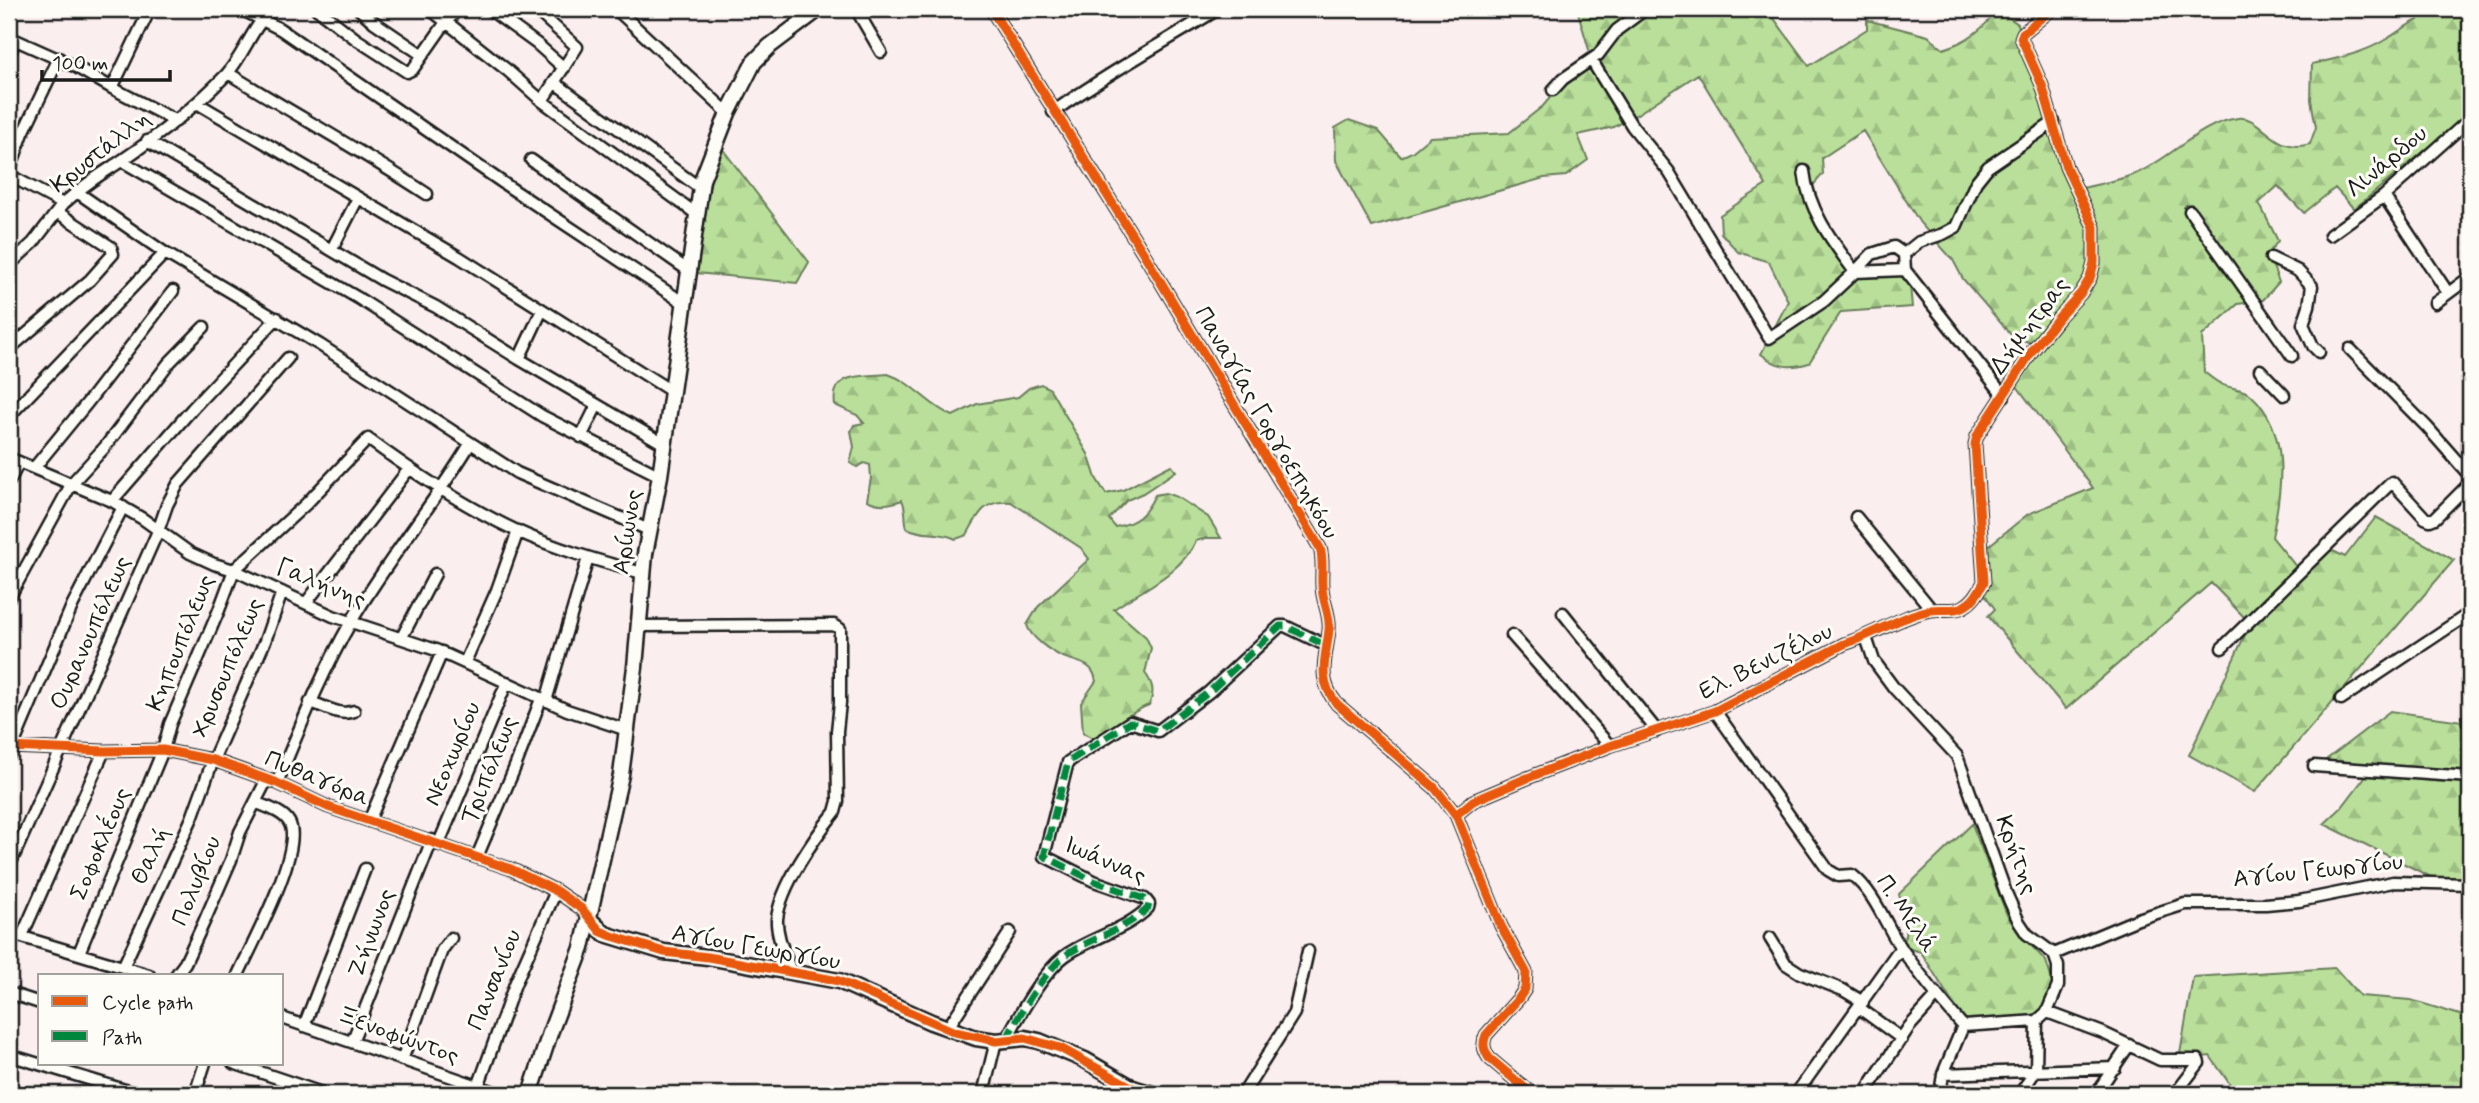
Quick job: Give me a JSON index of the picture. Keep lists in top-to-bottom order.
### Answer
{
  "streets": {
    "street": [
      "Κρυστάλλη",
      "Λινάρδου",
      "Δήμητρας",
      "Παναγίας Γοργοεπηκόου",
      "Αρίωνος",
      "Γαλήνης",
      "Ουρανουπόλεως",
      "Κηπουπόλεως",
      "Ελ. Βενιζέλου",
      "Χρυσουπόλεως",
      "Νεοχωρίου",
      "Τριπόλεως",
      "Πυθαγόρα",
      "Σοφοκλέους",
      "Κρήτης",
      "Θαλή",
      "Ιωάννας",
      "Αγίου Γεωργίου",
      "Πολυβίου",
      "Π. Μελά",
      "Ζήνωνος",
      "Πανσανίου",
      "Ξενοφώντος"
    ]
  },
  "crossings": [
    ["Δήμητρας", "Ελ. Βενιζέλου"],
    ["Παναγίας Γοργοεπηκόου", "Ελ. Βενιζέλου"],
    ["Παναγίας Γοργοεπηκόου", "Ιωάννας"],
    ["Αρίωνος", "Γαλήνης"],
    ["Αρίωνος", "Πυθαγόρα"],
    ["Αρίωνος", "Αγίου Γεωργίου"],
    ["Γαλήνης", "Ουρανουπόλεως"],
    ["Γαλήνης", "Κηπουπόλεως"],
    ["Γαλήνης", "Χρυσουπόλεως"],
    ["Γαλήνης", "Νεοχωρίου"],
    ["Γαλήνης", "Τριπόλεως"],
    ["Γαλήνης", "Πολυβίου"],
    ["Ουρανουπόλεως", "Πυθαγόρα"],
    ["Κηπουπόλεως", "Πυθαγόρα"],
    ["Κηπουπόλεως", "Σοφοκλέους"],
    ["Ελ. Βενιζέλου", "Κρήτης"],
    ["Ελ. Βενιζέλου", "Π. Μελά"],
    ["Χρυσουπόλεως", "Πυθαγόρα"],
    ["Χρυσουπόλεως", "Θαλή"],
    ["Νεοχωρίου", "Πυθαγόρα"],
    ["Νεοχωρίου", "Ζήνωνος"],
    ["Τριπόλεως", "Πυθαγόρα"],
    ["Πυθαγόρα", "Σοφοκλέους"],
    ["Πυθαγόρα", "Θαλή"],
    ["Πυθαγόρα", "Αγίου Γεωργίου"],
    ["Πυθαγόρα", "Πολυβίου"],
    ["Πυθαγόρα", "Ζήνωνος"],
    ["Πυθαγόρα", "Πανσανίου"],
    ["Κρήτης", "Αγίου Γεωργίου"],
    ["Ιωάννας", "Αγίου Γεωργίου"],
    ["Ζήνωνος", "Ξενοφώντος"],
    ["Πανσανίου", "Ξενοφώντος"]
  ],
  "legend": ["Cycle path", "Path"],
  "scale_bar": "100 m"
}
